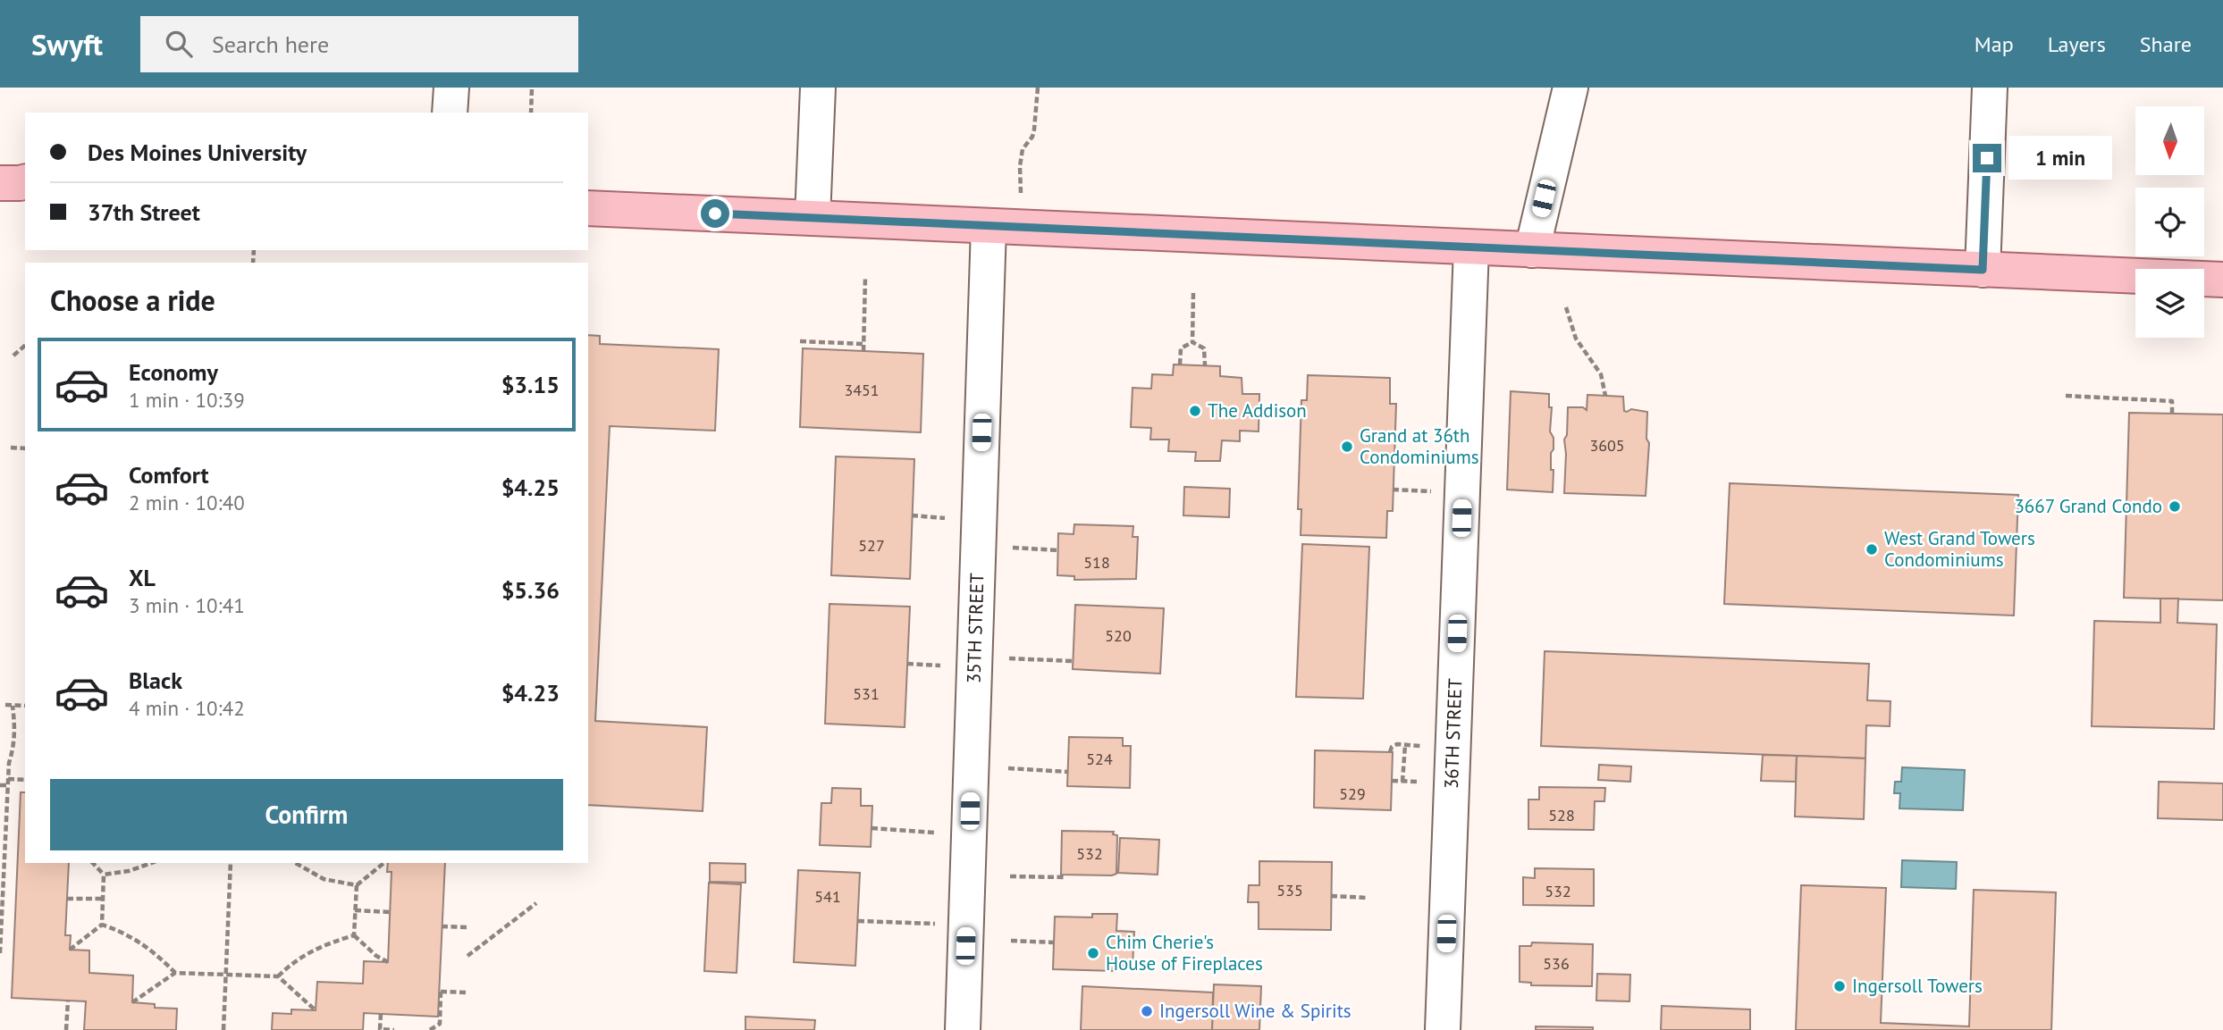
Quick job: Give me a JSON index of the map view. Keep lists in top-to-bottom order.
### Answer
{
  "streets": {
    "street": ["35TH STREET", "36TH STREET"]
  },
  "places": [
    "The Addison",
    "Grand at 36th Condominiums",
    "3667 Grand Condo",
    "West Grand Towers Condominiums",
    "Chim Cherie's House of Fireplaces",
    "Ingersoll Towers",
    "Ingersoll Wine & Spirits"
  ],
  "house_numbers": [
    "3451",
    "3605",
    "527",
    "518",
    "520",
    "531",
    "524",
    "529",
    "528",
    "532",
    "535",
    "532",
    "541",
    "536"
  ],
  "north": "bottom",
  "page": {
    "header": "Swyft",
    "search": "Search here",
    "nav": ["Map", "Layers", "Share"],
    "banner": ["Des Moines University", "37th Street"],
    "bubble": "1 min",
    "heading": "Choose a ride",
    "list": [
      {
        "name": "Economy",
        "note": "1 min · 10:39",
        "value": "$3.15"
      },
      {
        "name": "Comfort",
        "note": "2 min · 10:40",
        "value": "$4.25"
      },
      {
        "name": "XL",
        "note": "3 min · 10:41",
        "value": "$5.36"
      },
      {
        "name": "Black",
        "note": "4 min · 10:42",
        "value": "$4.23"
      }
    ],
    "buttons": "Confirm"
  }
}
